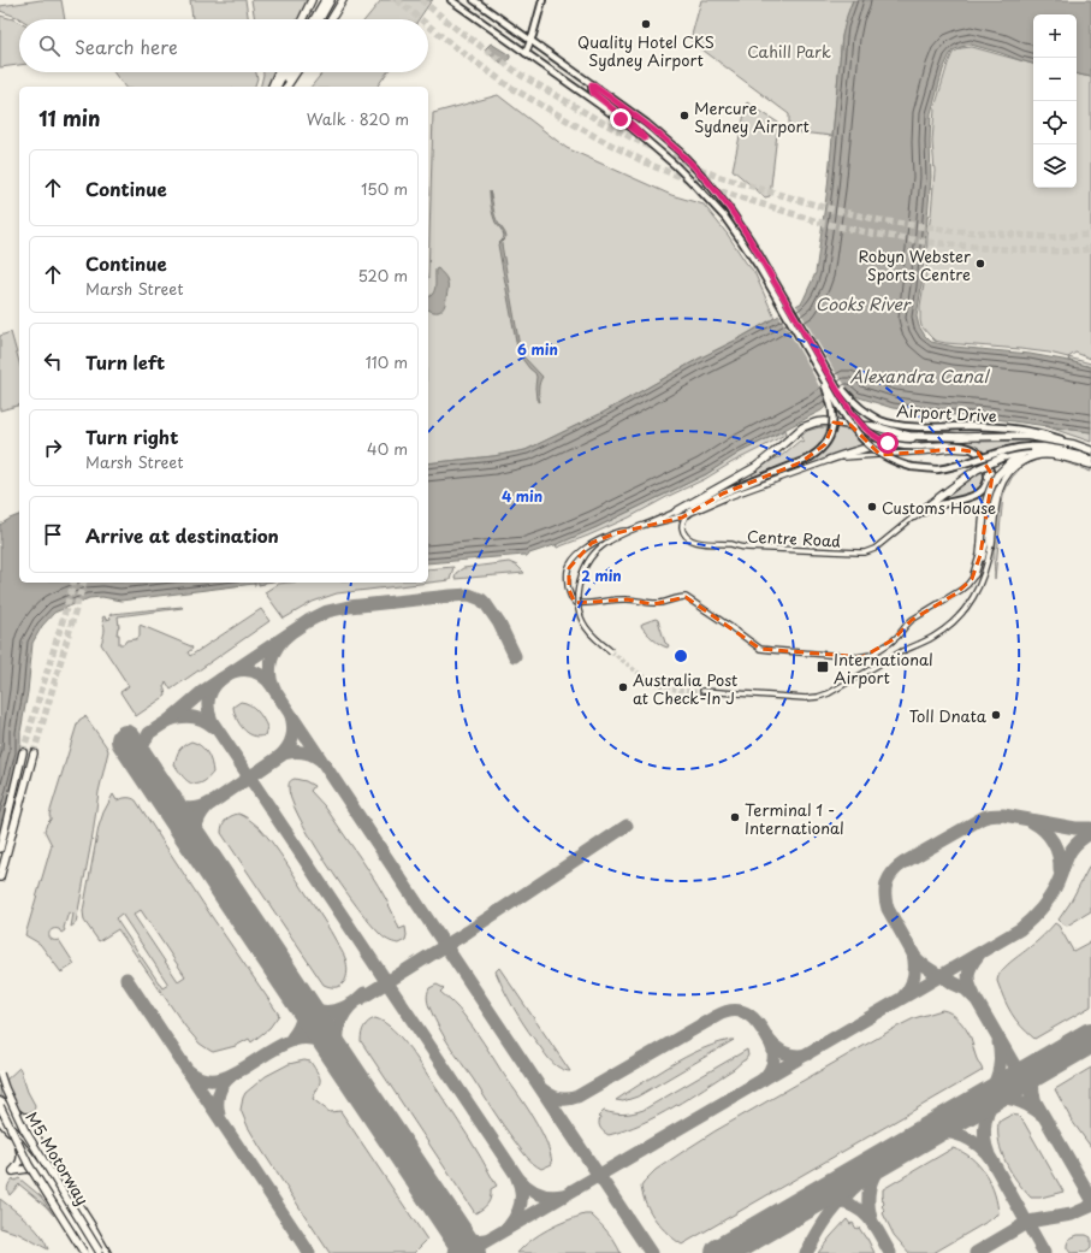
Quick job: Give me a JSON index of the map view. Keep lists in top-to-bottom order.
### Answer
{
  "streets": {
    "highway": ["Airport Drive", "M5 Motorway"],
    "street": ["Centre Road"]
  },
  "water": ["Cooks River", "Alexandra Canal"],
  "parks": ["Cahill Park"],
  "places": {
    "other": [
      "Quality Hotel CKS Sydney Airport",
      "Mercure Sydney Airport",
      "Robyn Webster Sports Centre",
      "Customs House",
      "Australia Post at Check-In J",
      "Toll Dnata",
      "Terminal 1 - International"
    ],
    "transit": ["International Airport"]
  },
  "page": {
    "map_buttons": ["+", "−"],
    "search": "Search here",
    "heading": ["11 min", "Walk · 820 m"],
    "list": [
      ["Continue", "150 m"],
      ["Continue", "Marsh Street", "520 m"],
      ["Turn left", "110 m"],
      ["Turn right", "Marsh Street", "40 m"],
      "Arrive at destination"
    ]
  },
  "rings": ["6 min", "4 min", "2 min"]
}
